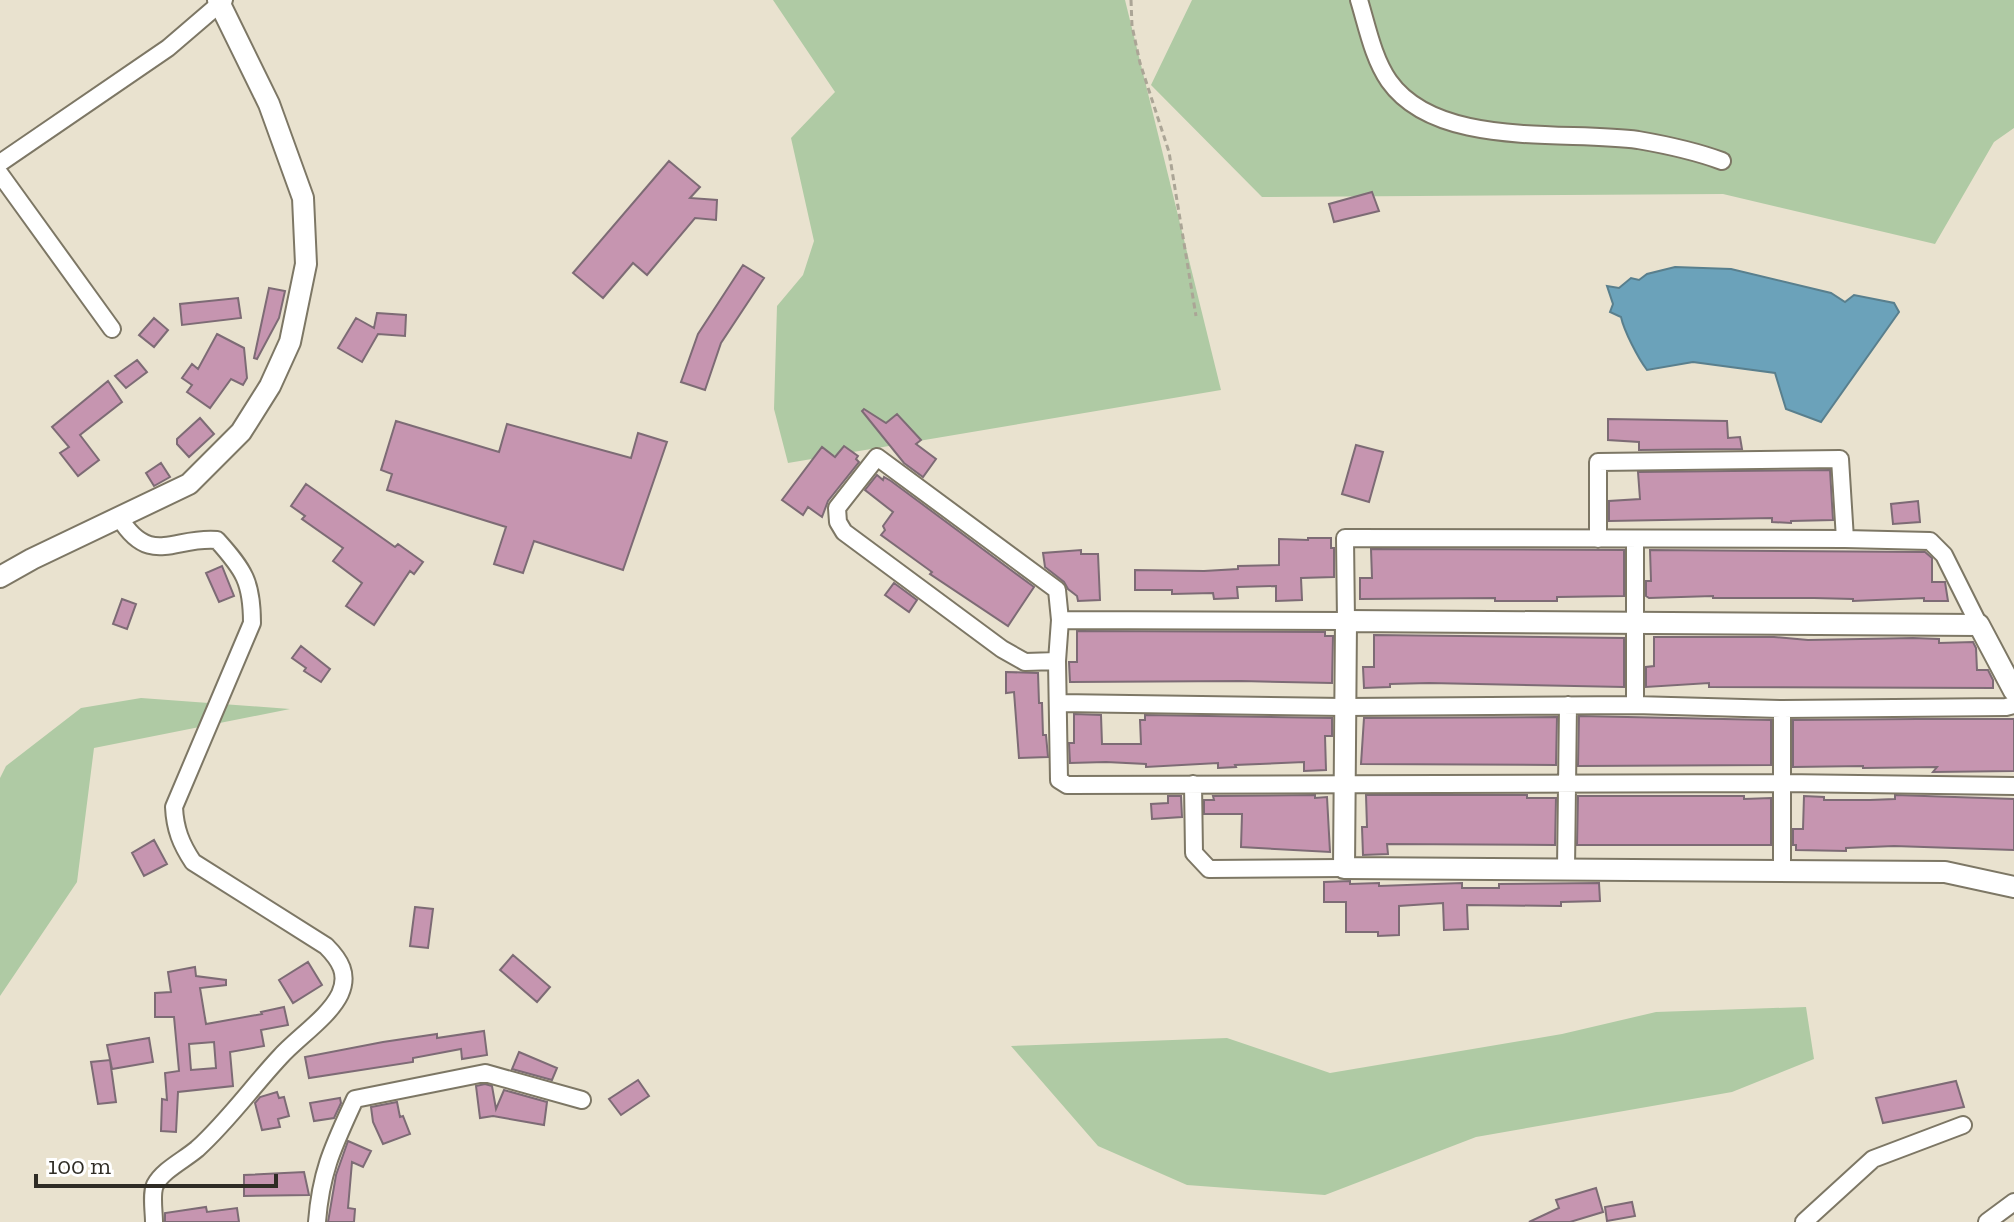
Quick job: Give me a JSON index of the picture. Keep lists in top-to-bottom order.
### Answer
{
  "scale_bar": "100 m"
}
